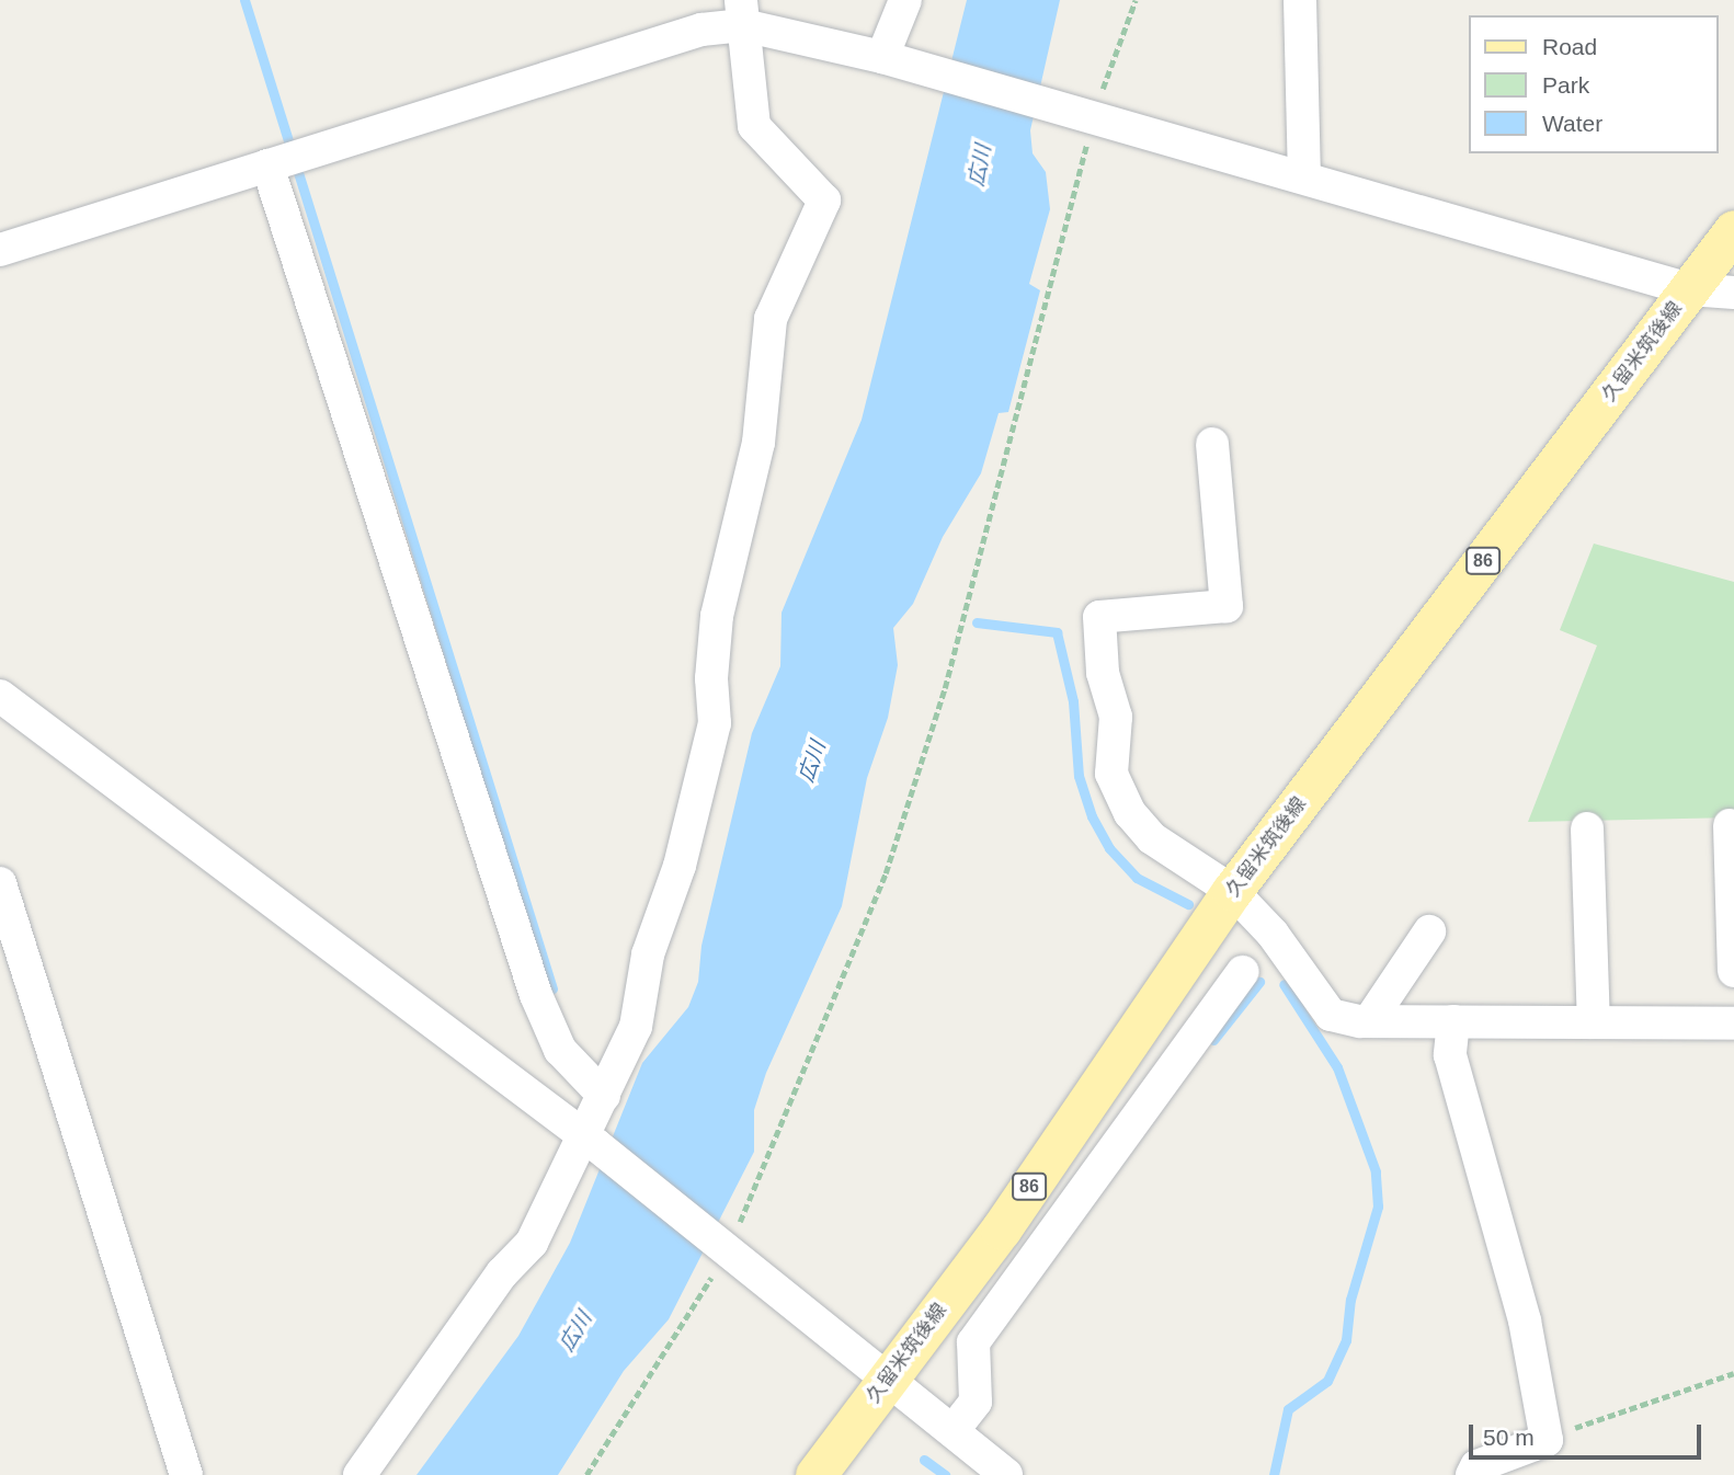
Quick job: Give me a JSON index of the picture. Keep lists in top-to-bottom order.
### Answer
{
  "streets": {
    "main road": ["久留米筑後線", "86"]
  },
  "water": ["広川"],
  "legend": ["Road", "Park", "Water"],
  "scale_bar": "50 m"
}
